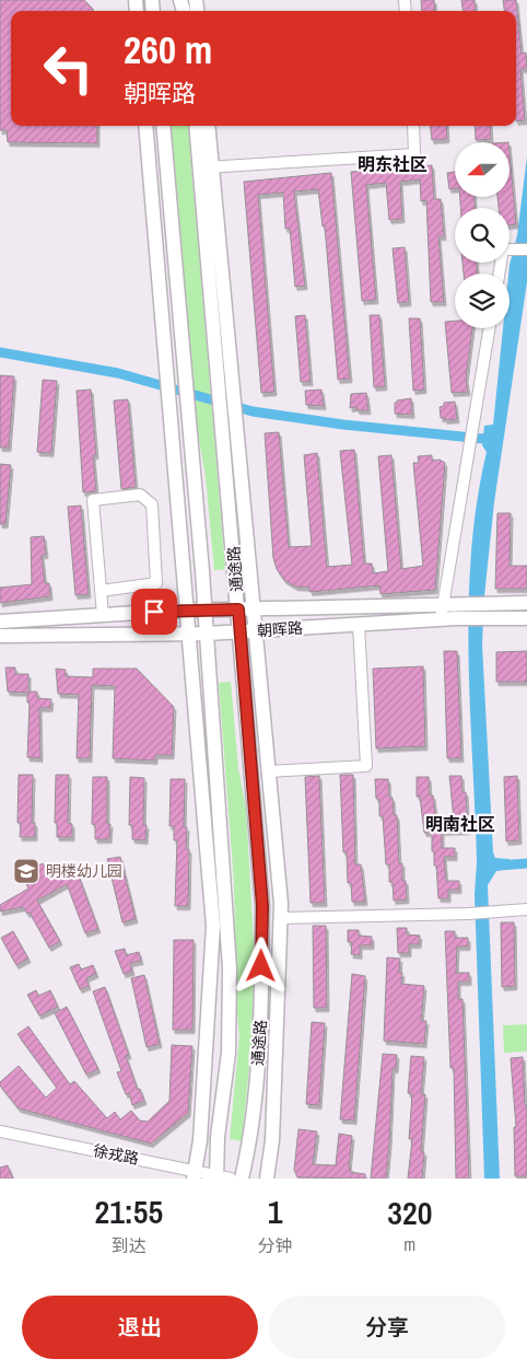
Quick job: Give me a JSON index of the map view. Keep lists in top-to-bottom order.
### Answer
{
  "streets": {
    "main road": ["通途路", "朝晖路"],
    "street": ["徐戎路"]
  },
  "crossings": [
    ["通途路", "朝晖路"],
    ["通途路", "徐戎路"]
  ],
  "districts": ["明东社区", "明南社区"],
  "places": {
    "school or university": ["明楼幼儿园"]
  },
  "north": "left",
  "page": {
    "turn": ["260 m", "朝晖路"],
    "eta": [
      "21:55",
      "到达",
      "1",
      "分钟",
      "320",
      "m"
    ],
    "buttons": ["退出", "分享"]
  }
}
